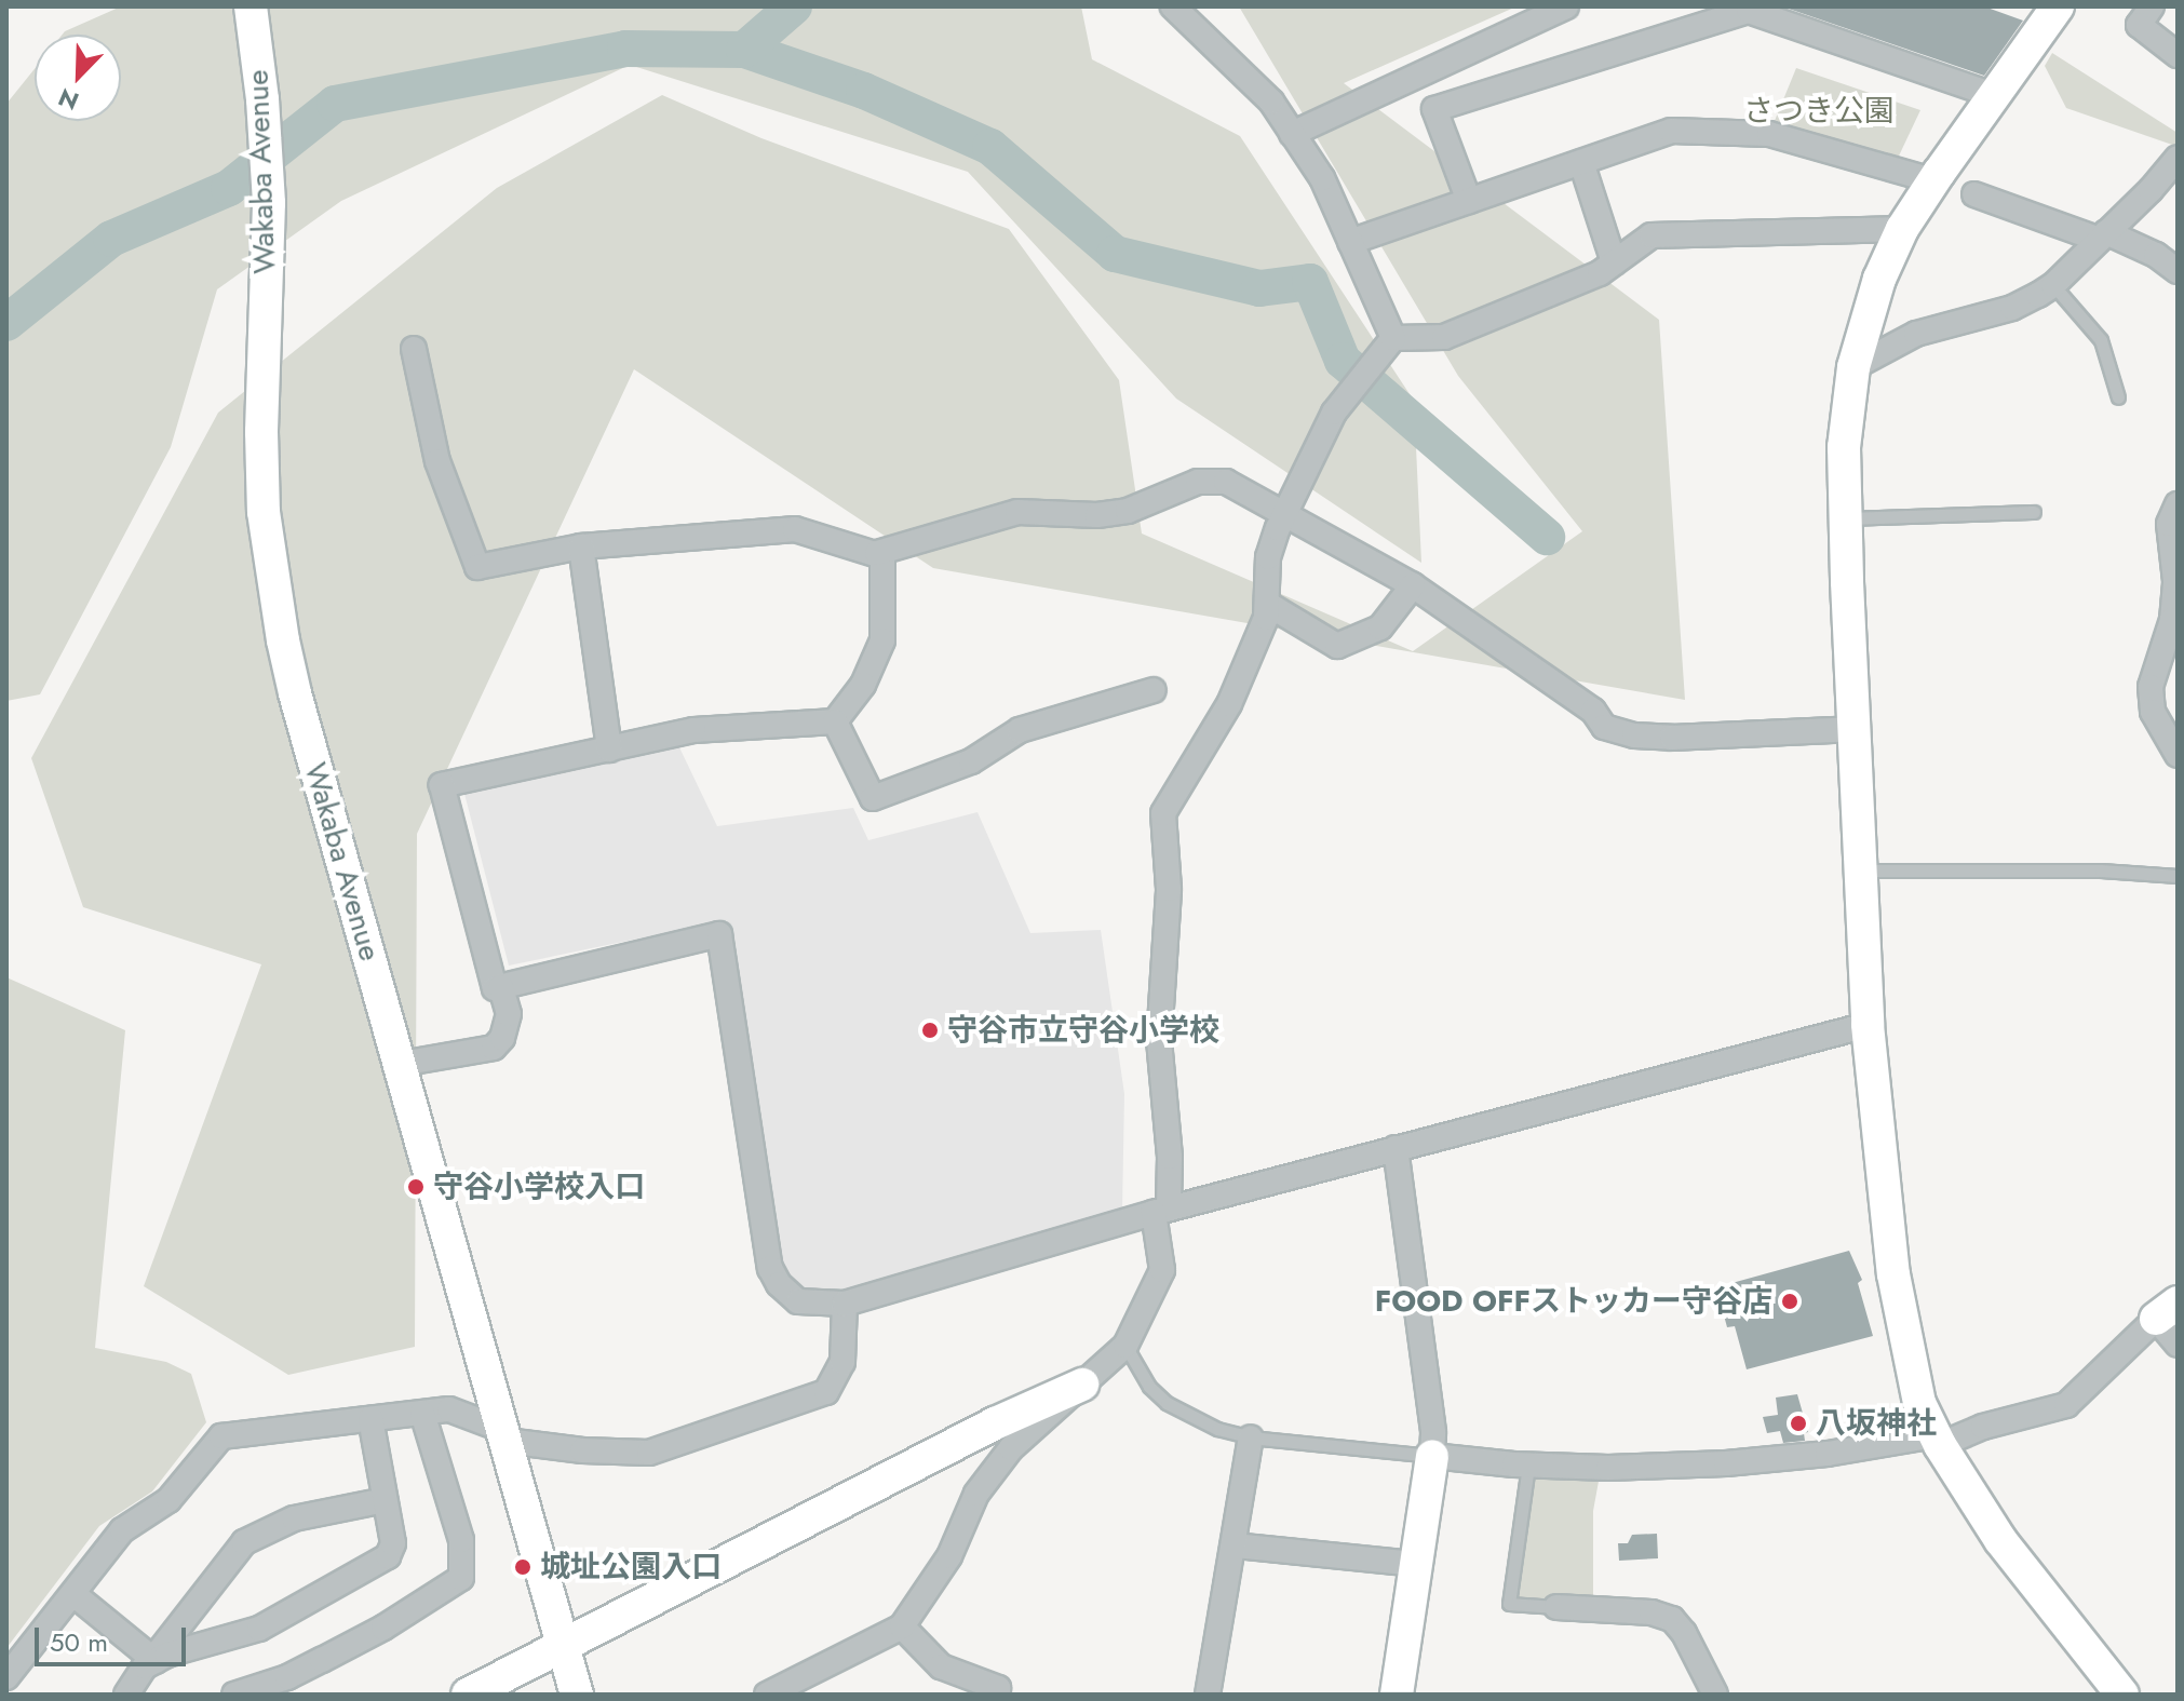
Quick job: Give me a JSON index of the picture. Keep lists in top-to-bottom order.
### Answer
{
  "streets": {
    "street": ["Wakaba Avenue"]
  },
  "parks": ["さつき公園"],
  "places": [
    "守谷市立守谷小学校",
    "守谷小学校入口",
    "FOOD OFFストッカー守谷店",
    "八坂神社",
    "城址公園入口"
  ],
  "scale_bar": "50 m",
  "north": "bottom left"
}
